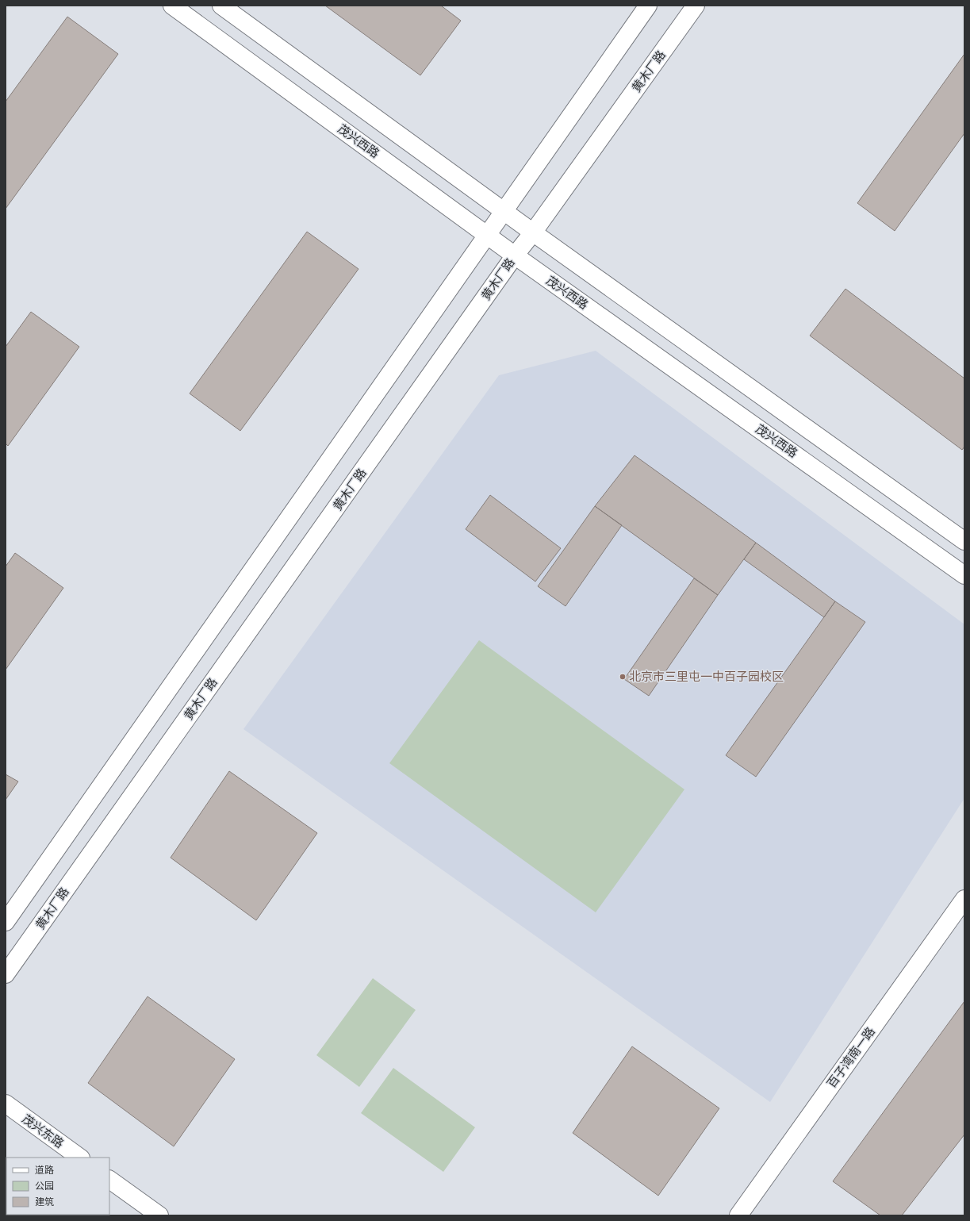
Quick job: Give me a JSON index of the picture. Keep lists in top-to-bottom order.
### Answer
{
  "streets": {
    "main road": [
      "黄木厂路",
      "茂兴西路",
      "百子湾南一路",
      "茂兴东路"
    ]
  },
  "crossings": [
    ["黄木厂路", "茂兴西路"]
  ],
  "places": ["北京市三里屯一中百子园校区"],
  "legend": ["道路", "公园", "建筑"]
}
